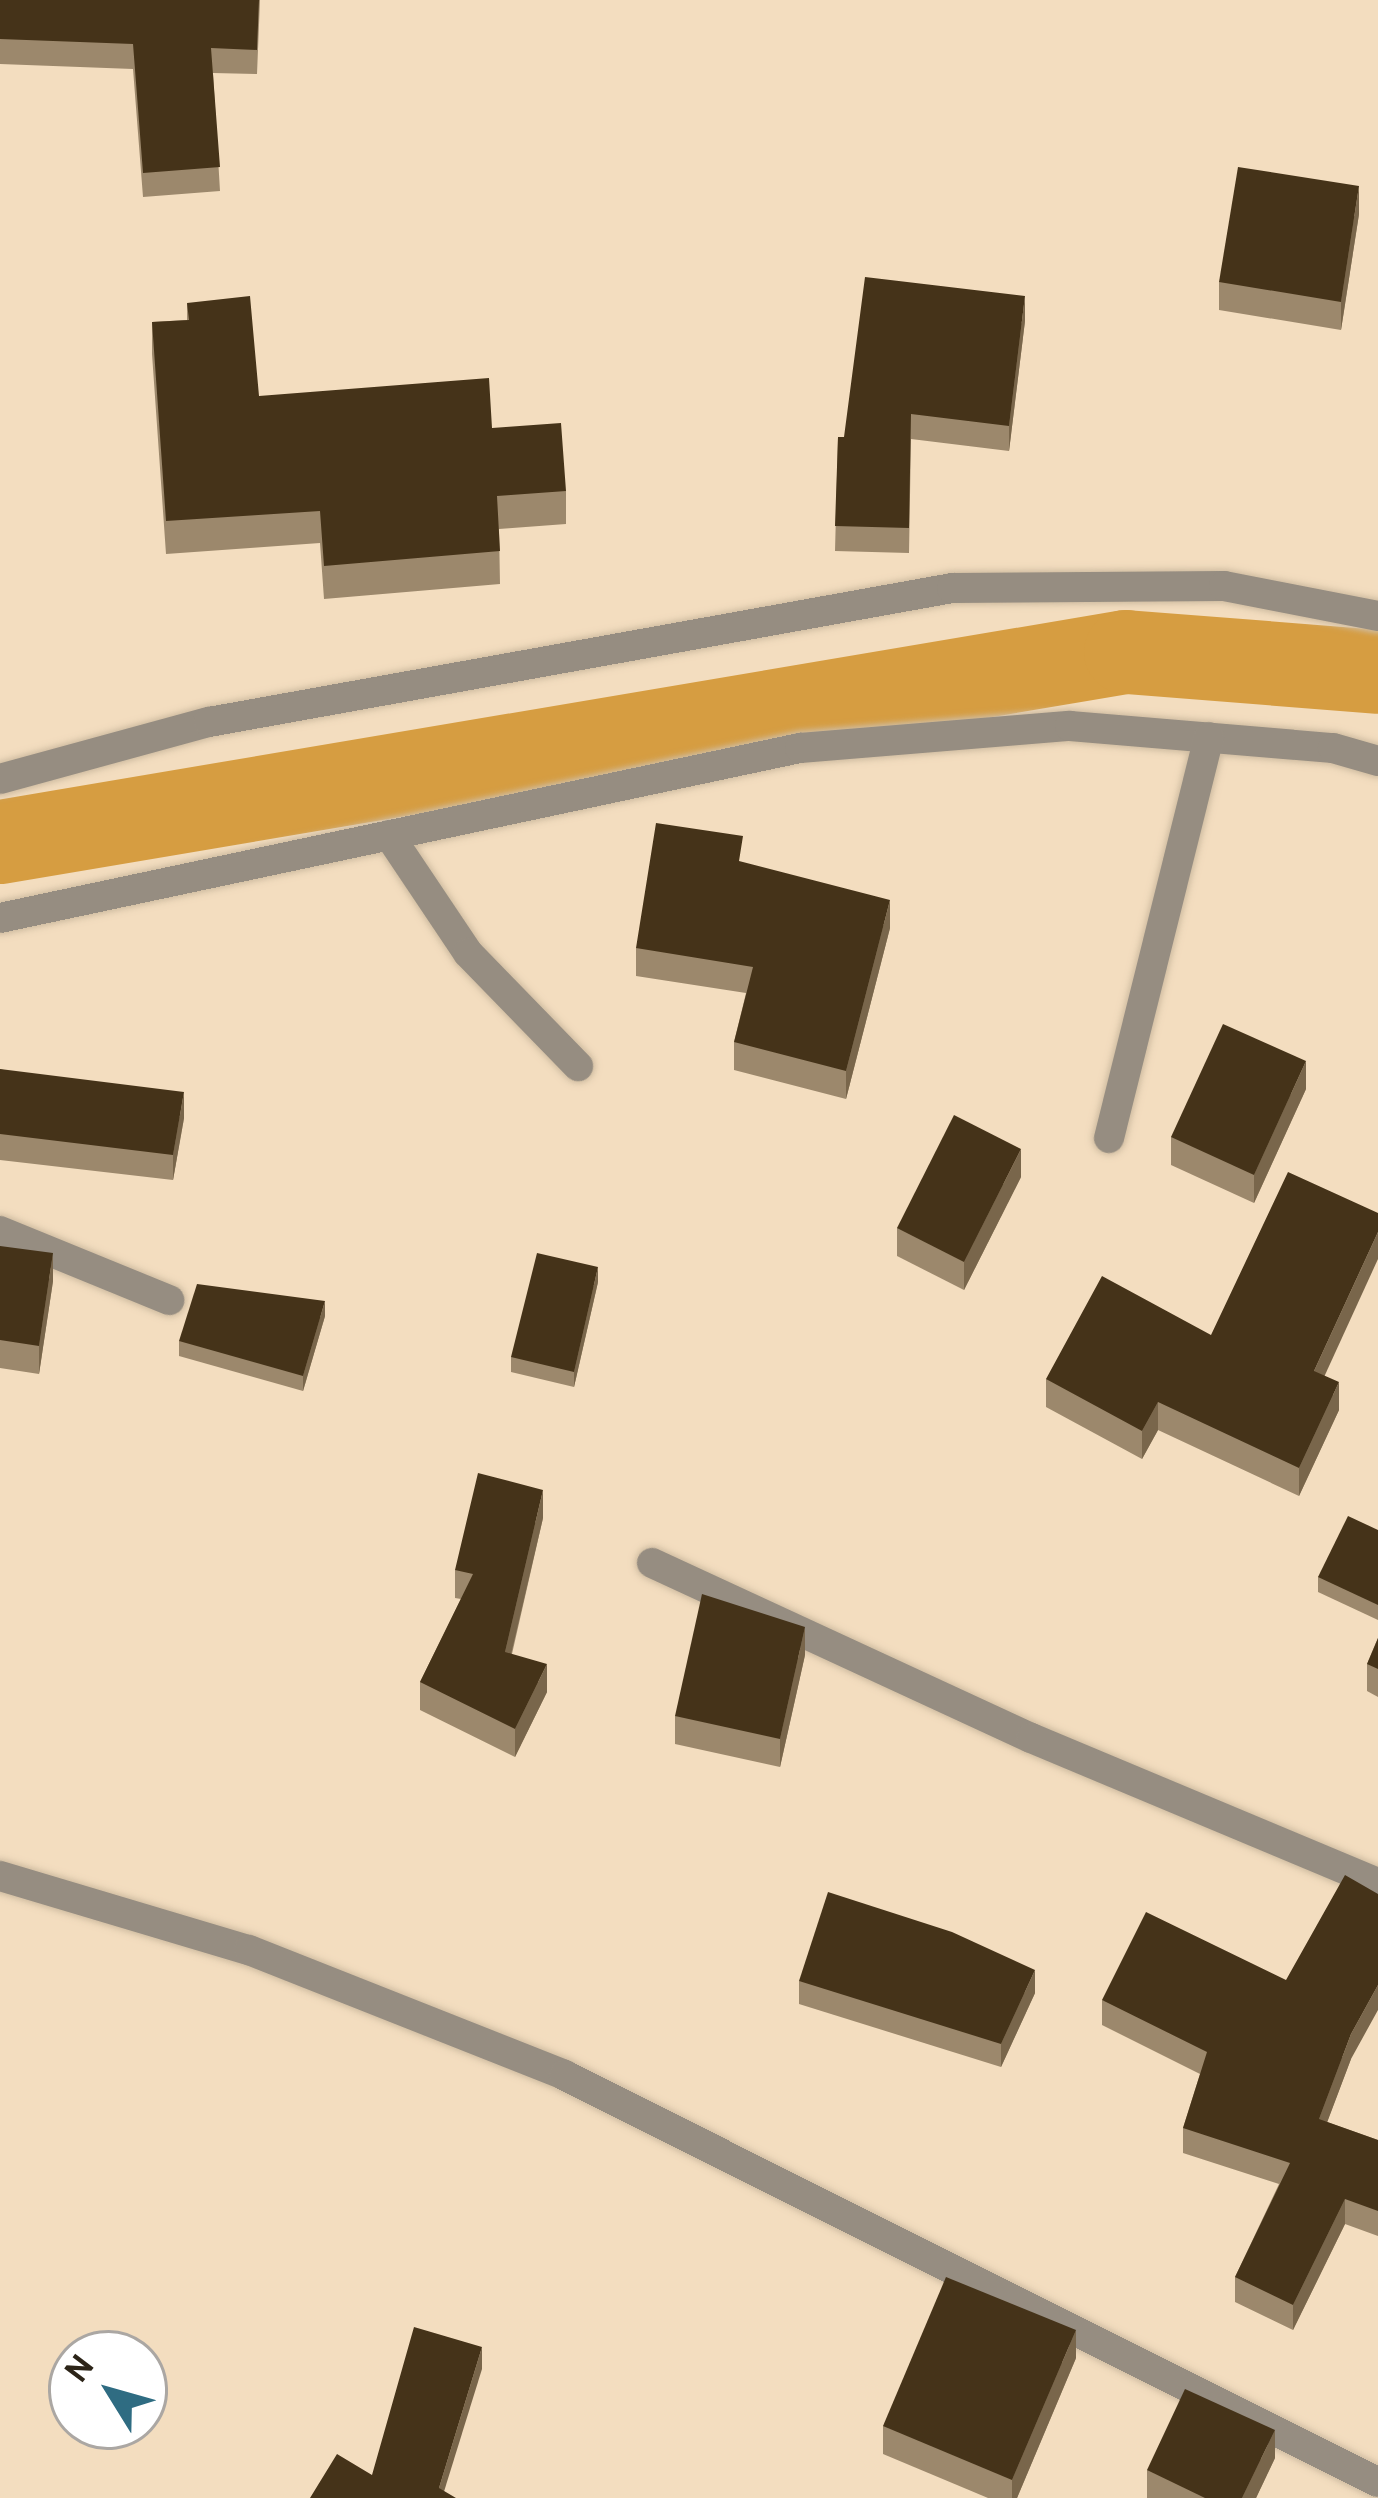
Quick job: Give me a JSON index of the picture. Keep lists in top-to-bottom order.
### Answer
{
  "north": "top left"
}
